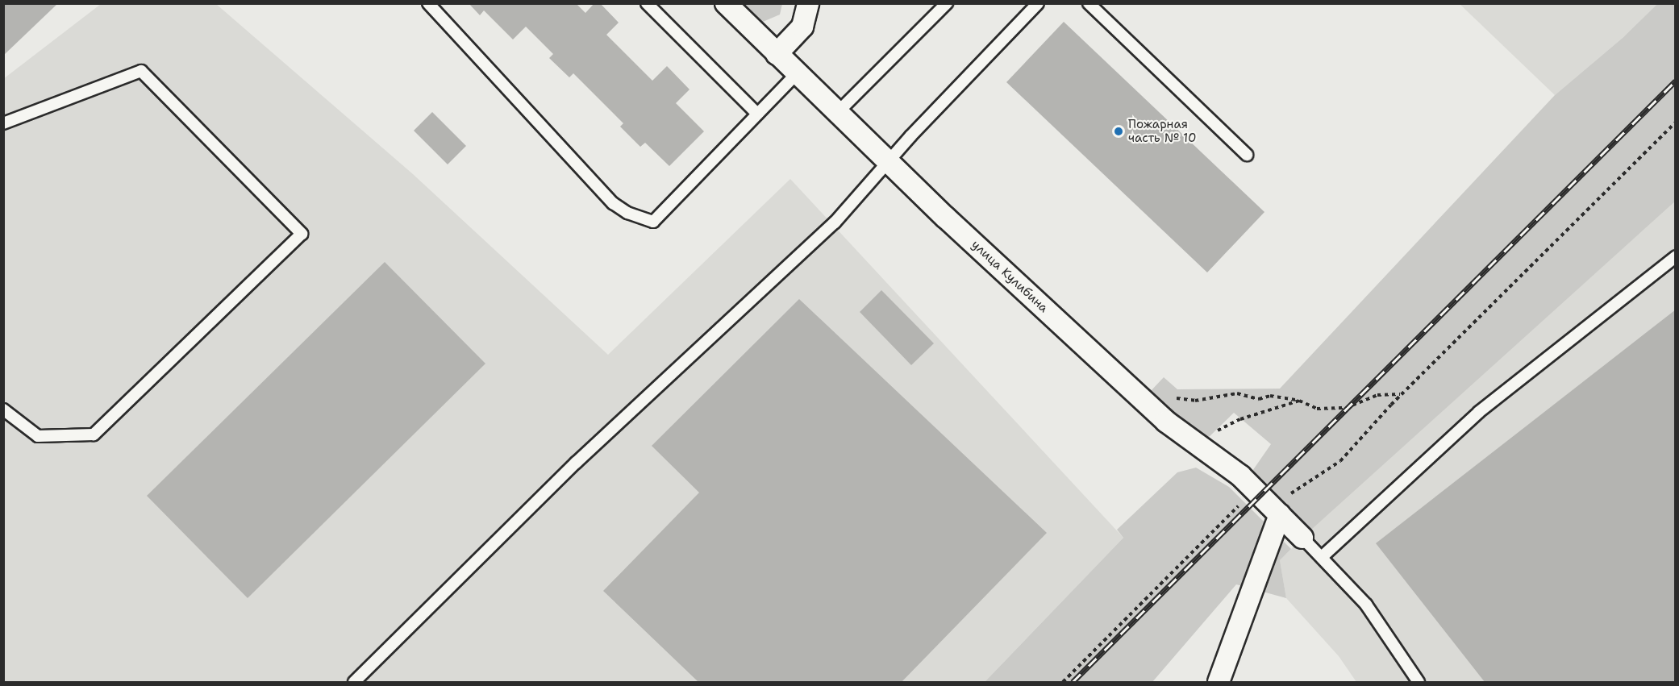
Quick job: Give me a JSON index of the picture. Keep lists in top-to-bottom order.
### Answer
{
  "streets": {
    "street": ["улица Кулибина"]
  },
  "places": ["Пожарная часть № 10"]
}
